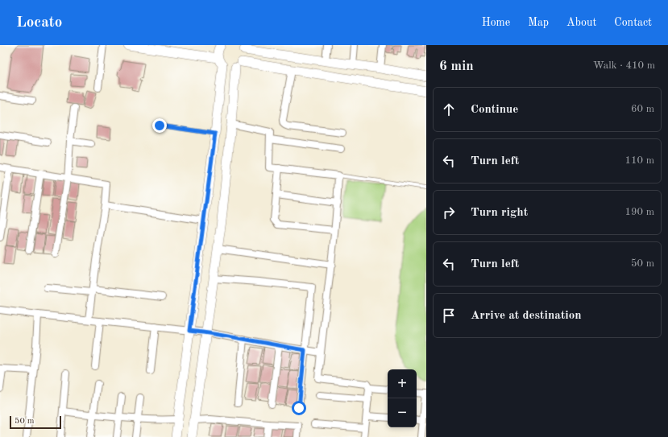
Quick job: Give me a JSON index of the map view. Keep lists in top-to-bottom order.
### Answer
{
  "scale_bar": "50 m",
  "page": {
    "header": "Locato",
    "nav": [
      "Home",
      "Map",
      "About",
      "Contact"
    ],
    "heading": ["6 min", "Walk · 410 m"],
    "list": [
      ["Continue", "60 m"],
      ["Turn left", "110 m"],
      ["Turn right", "190 m"],
      ["Turn left", "50 m"],
      "Arrive at destination"
    ],
    "map_buttons": ["+", "−"],
    "scale": "50 m"
  }
}
